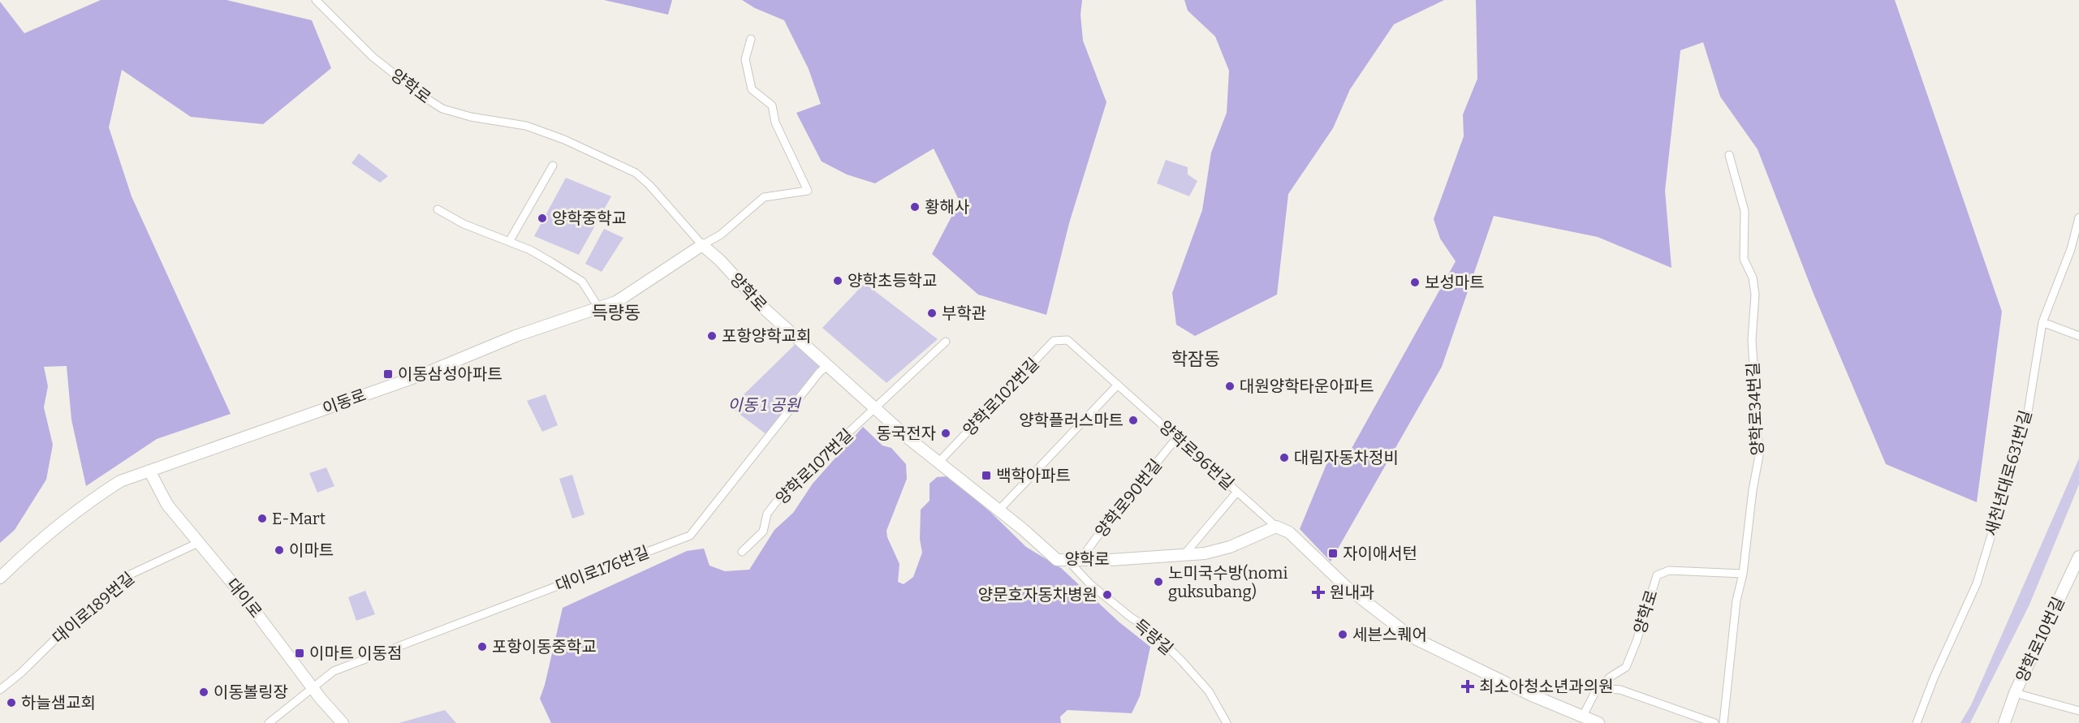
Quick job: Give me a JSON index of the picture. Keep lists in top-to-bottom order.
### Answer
{
  "streets": {
    "street": [
      "양학로",
      "양학로102번길",
      "이동로",
      "양학로34번길",
      "양학로96번길",
      "양학로107번길",
      "새천년대로631번길",
      "양학로90번길",
      "대이로176번길",
      "대이로",
      "대이로189번길",
      "득량길",
      "양학로10번길"
    ]
  },
  "crossings": [
    ["양학로", "양학로102번길"],
    ["양학로", "이동로"],
    ["양학로", "양학로34번길"],
    ["양학로", "양학로96번길"],
    ["양학로", "양학로107번길"],
    ["양학로", "양학로90번길"],
    ["양학로", "대이로176번길"],
    ["양학로", "득량길"],
    ["양학로102번길", "양학로96번길"],
    ["이동로", "대이로"],
    ["양학로96번길", "양학로90번길"],
    ["대이로176번길", "대이로"],
    ["대이로", "대이로189번길"]
  ],
  "districts": ["득량동", "학잠동"],
  "parks": ["이동 1 공원"],
  "places": {
    "other": [
      "황해사",
      "양학중학교",
      "양학초등학교",
      "보성마트",
      "부학관",
      "포항양학교회",
      "대원양학타운아파트",
      "양학플러스마트",
      "동국전자",
      "대림자동차정비",
      "E-Mart",
      "이마트",
      "노미국수방(nomi guksubang)",
      "양문호자동차병원",
      "세븐스퀘어",
      "포항이동중학교",
      "이동볼링장",
      "하늘샘교회"
    ],
    "transit": [
      "이동삼성아파트",
      "백학아파트",
      "자이애서턴",
      "이마트 이동점"
    ],
    "health": ["원내과", "최소아청소년과의원"]
  }
}
